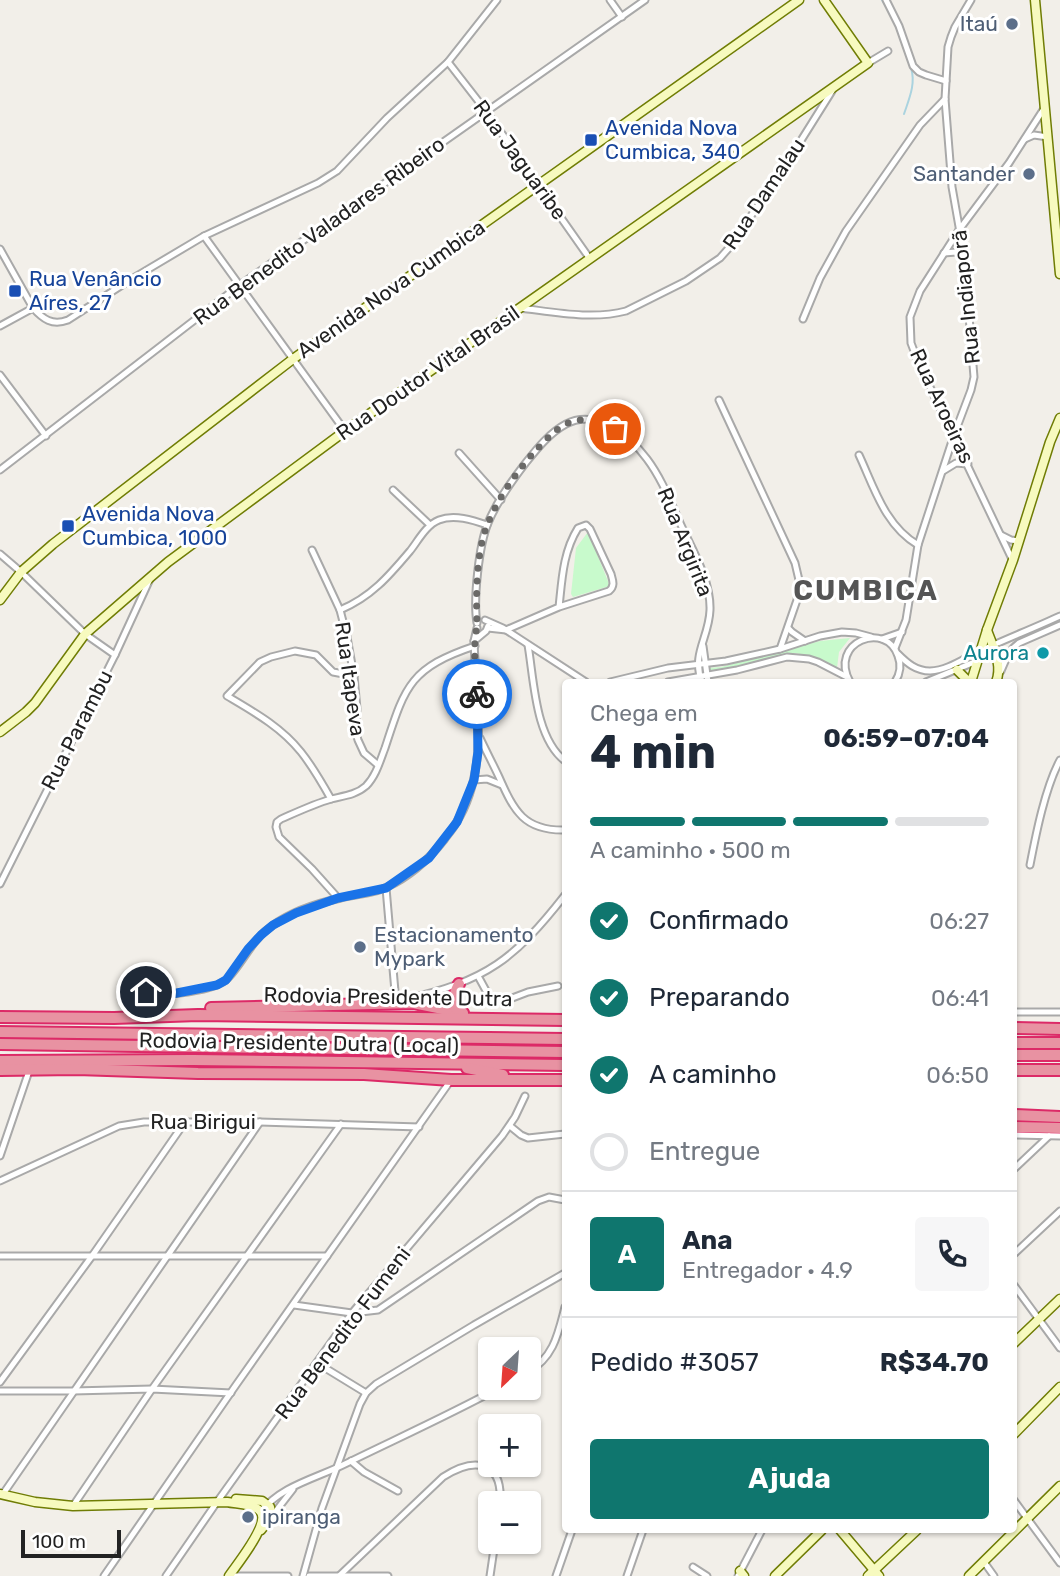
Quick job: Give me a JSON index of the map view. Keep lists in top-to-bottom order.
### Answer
{
  "streets": {
    "highway": ["Rodovia Presidente Dutra", "Rodovia Presidente Dutra (Local)"],
    "street": [
      "Rua Jaguaribe",
      "Rua Damalau",
      "Rua Benedito Valadares Ribeiro",
      "Avenida Nova Cumbica",
      "Rua Indiaporã",
      "Rua Doutor Vital Brasil",
      "Rua Aroeiras",
      "Rua Argirita",
      "Rua Itapeva",
      "Rua Parambu",
      "Rua Birigui",
      "Rua Benedito Fumeni"
    ]
  },
  "crossings": [
    ["Rua Jaguaribe", "Rua Benedito Valadares Ribeiro"],
    ["Rua Jaguaribe", "Avenida Nova Cumbica"],
    ["Rua Jaguaribe", "Rua Doutor Vital Brasil"],
    ["Rua Damalau", "Rua Doutor Vital Brasil"],
    ["Rua Indiaporã", "Rua Aroeiras"],
    ["Rua Doutor Vital Brasil", "Rua Parambu"]
  ],
  "districts": ["CUMBICA"],
  "places": {
    "other": [
      "Itaú",
      "Santander",
      "Aurora",
      "Estacionamento Mypark",
      "ipiranga"
    ],
    "transit": ["Avenida Nova Cumbica, 340", "Rua Venâncio Aíres, 27", "Avenida Nova Cumbica, 1000"]
  },
  "scale_bar": "100 m",
  "north": "bottom left",
  "page": {
    "heading": ["4 min", "Chega em", "06:59–07:04"],
    "panel": [
      "Ana",
      "Entregador · 4.9",
      "Pedido #3057",
      "R$34.70"
    ],
    "bar": "A caminho · 500 m",
    "list": [
      ["Confirmado", "06:27"],
      ["Preparando", "06:41"],
      ["A caminho", "06:50"],
      "Entregue"
    ],
    "round": "A",
    "map_buttons": ["+", "−"],
    "buttons": "Ajuda",
    "scale": "100 m"
  }
}
